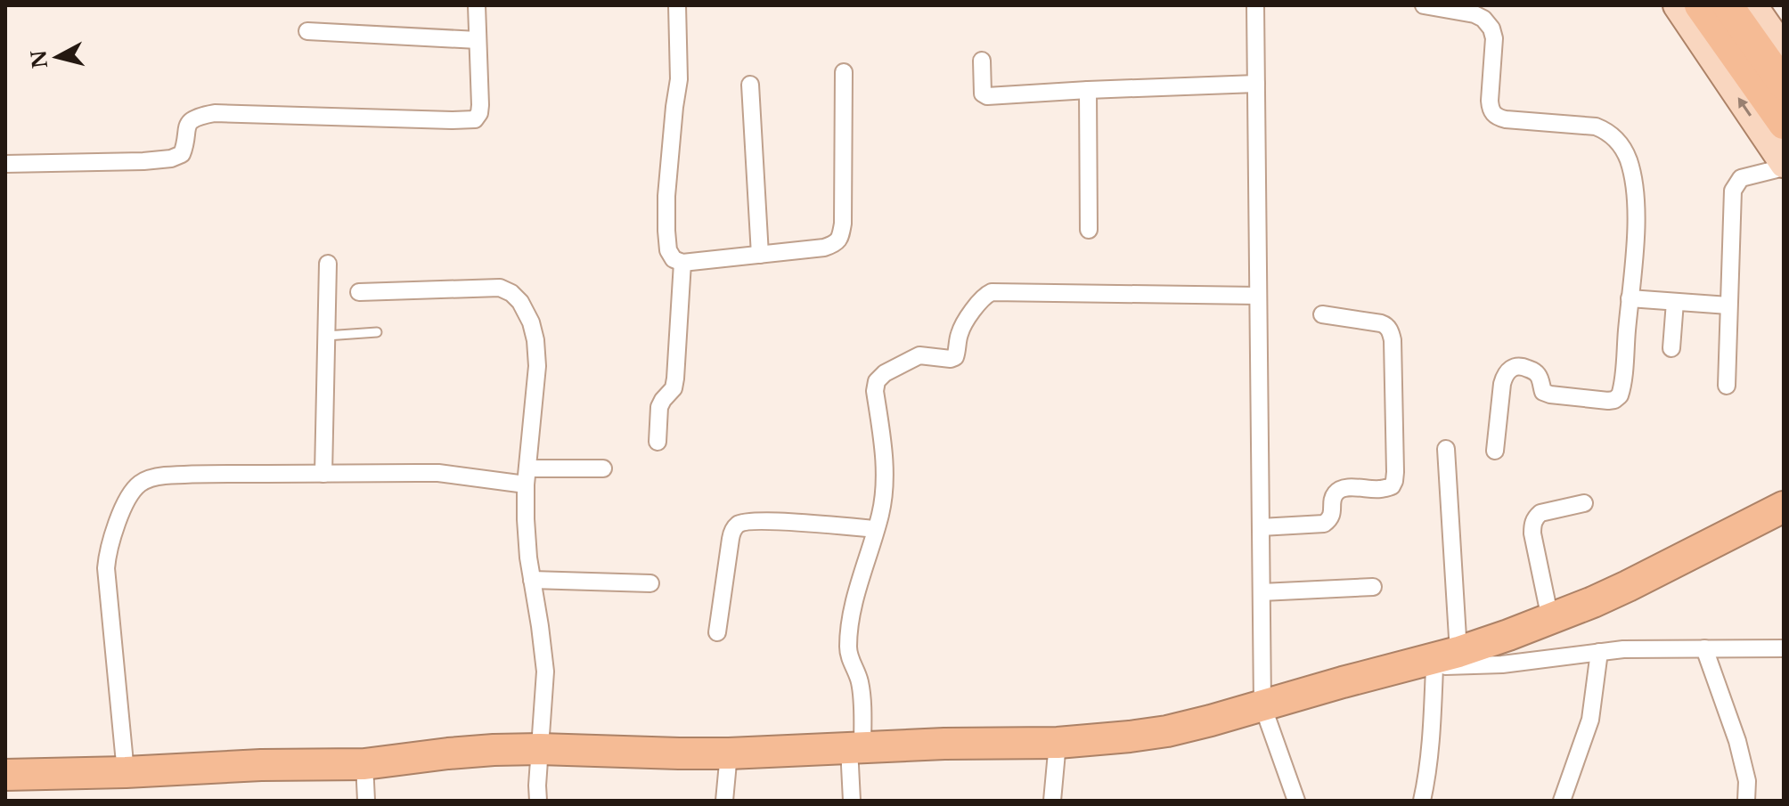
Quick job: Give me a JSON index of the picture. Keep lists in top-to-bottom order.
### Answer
{
  "north": "left"
}
